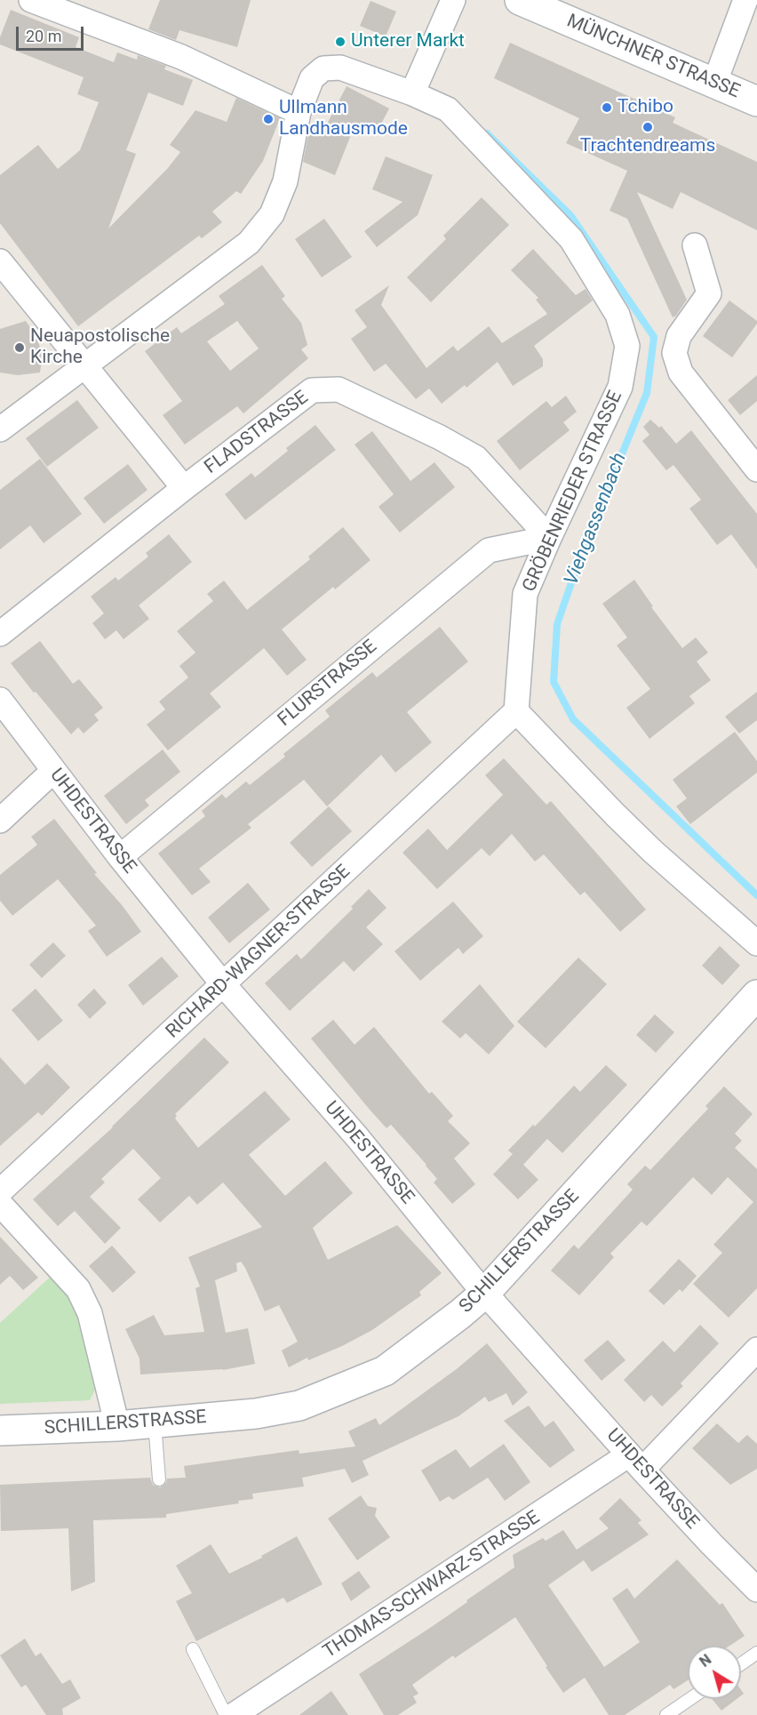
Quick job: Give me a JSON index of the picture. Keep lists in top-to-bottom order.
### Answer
{
  "streets": {
    "street": [
      "MÜNCHNER STRASSE",
      "FLADSTRASSE",
      "GRÖBENRIEDER STRASSE",
      "FLURSTRASSE",
      "UHDESTRASSE",
      "RICHARD-WAGNER-STRASSE",
      "SCHILLERSTRASSE",
      "THOMAS-SCHWARZ-STRASSE"
    ]
  },
  "crossings": [
    ["FLADSTRASSE", "GRÖBENRIEDER STRASSE"],
    ["FLADSTRASSE", "FLURSTRASSE"],
    ["GRÖBENRIEDER STRASSE", "FLURSTRASSE"],
    ["GRÖBENRIEDER STRASSE", "RICHARD-WAGNER-STRASSE"],
    ["FLURSTRASSE", "UHDESTRASSE"],
    ["UHDESTRASSE", "RICHARD-WAGNER-STRASSE"],
    ["UHDESTRASSE", "SCHILLERSTRASSE"],
    ["UHDESTRASSE", "THOMAS-SCHWARZ-STRASSE"]
  ],
  "water": ["Viehgassenbach"],
  "places": [
    "Unterer Markt",
    "Tchibo",
    "Ullmann Landhausmode",
    "Trachtendreams",
    "Neuapostolische Kirche"
  ],
  "scale_bar": "20 m",
  "north": "top left"
}
